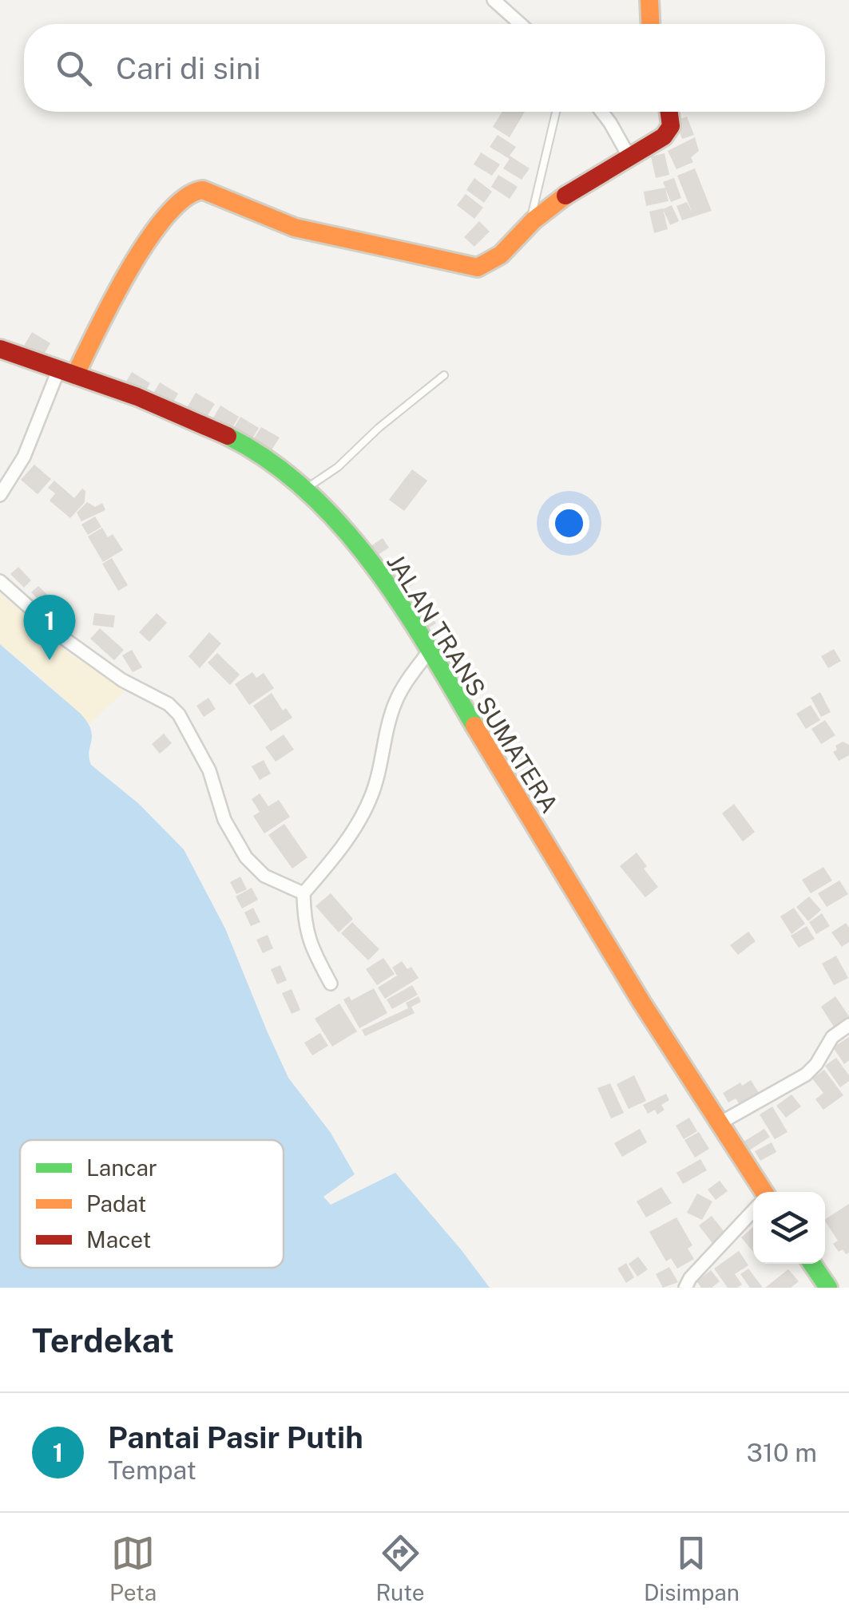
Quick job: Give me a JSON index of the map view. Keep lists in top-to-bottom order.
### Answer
{
  "streets": {
    "main road": ["JALAN TRANS SUMATERA"]
  },
  "legend": ["Lancar", "Padat", "Macet"],
  "page": {
    "search": "Cari di sini",
    "pins": "1",
    "heading": "Terdekat",
    "list": [
      {
        "mark": "1",
        "name": "Pantai Pasir Putih",
        "note": "Tempat",
        "value": "310 m"
      }
    ],
    "nav": ["Peta", "Rute", "Disimpan"]
  }
}
